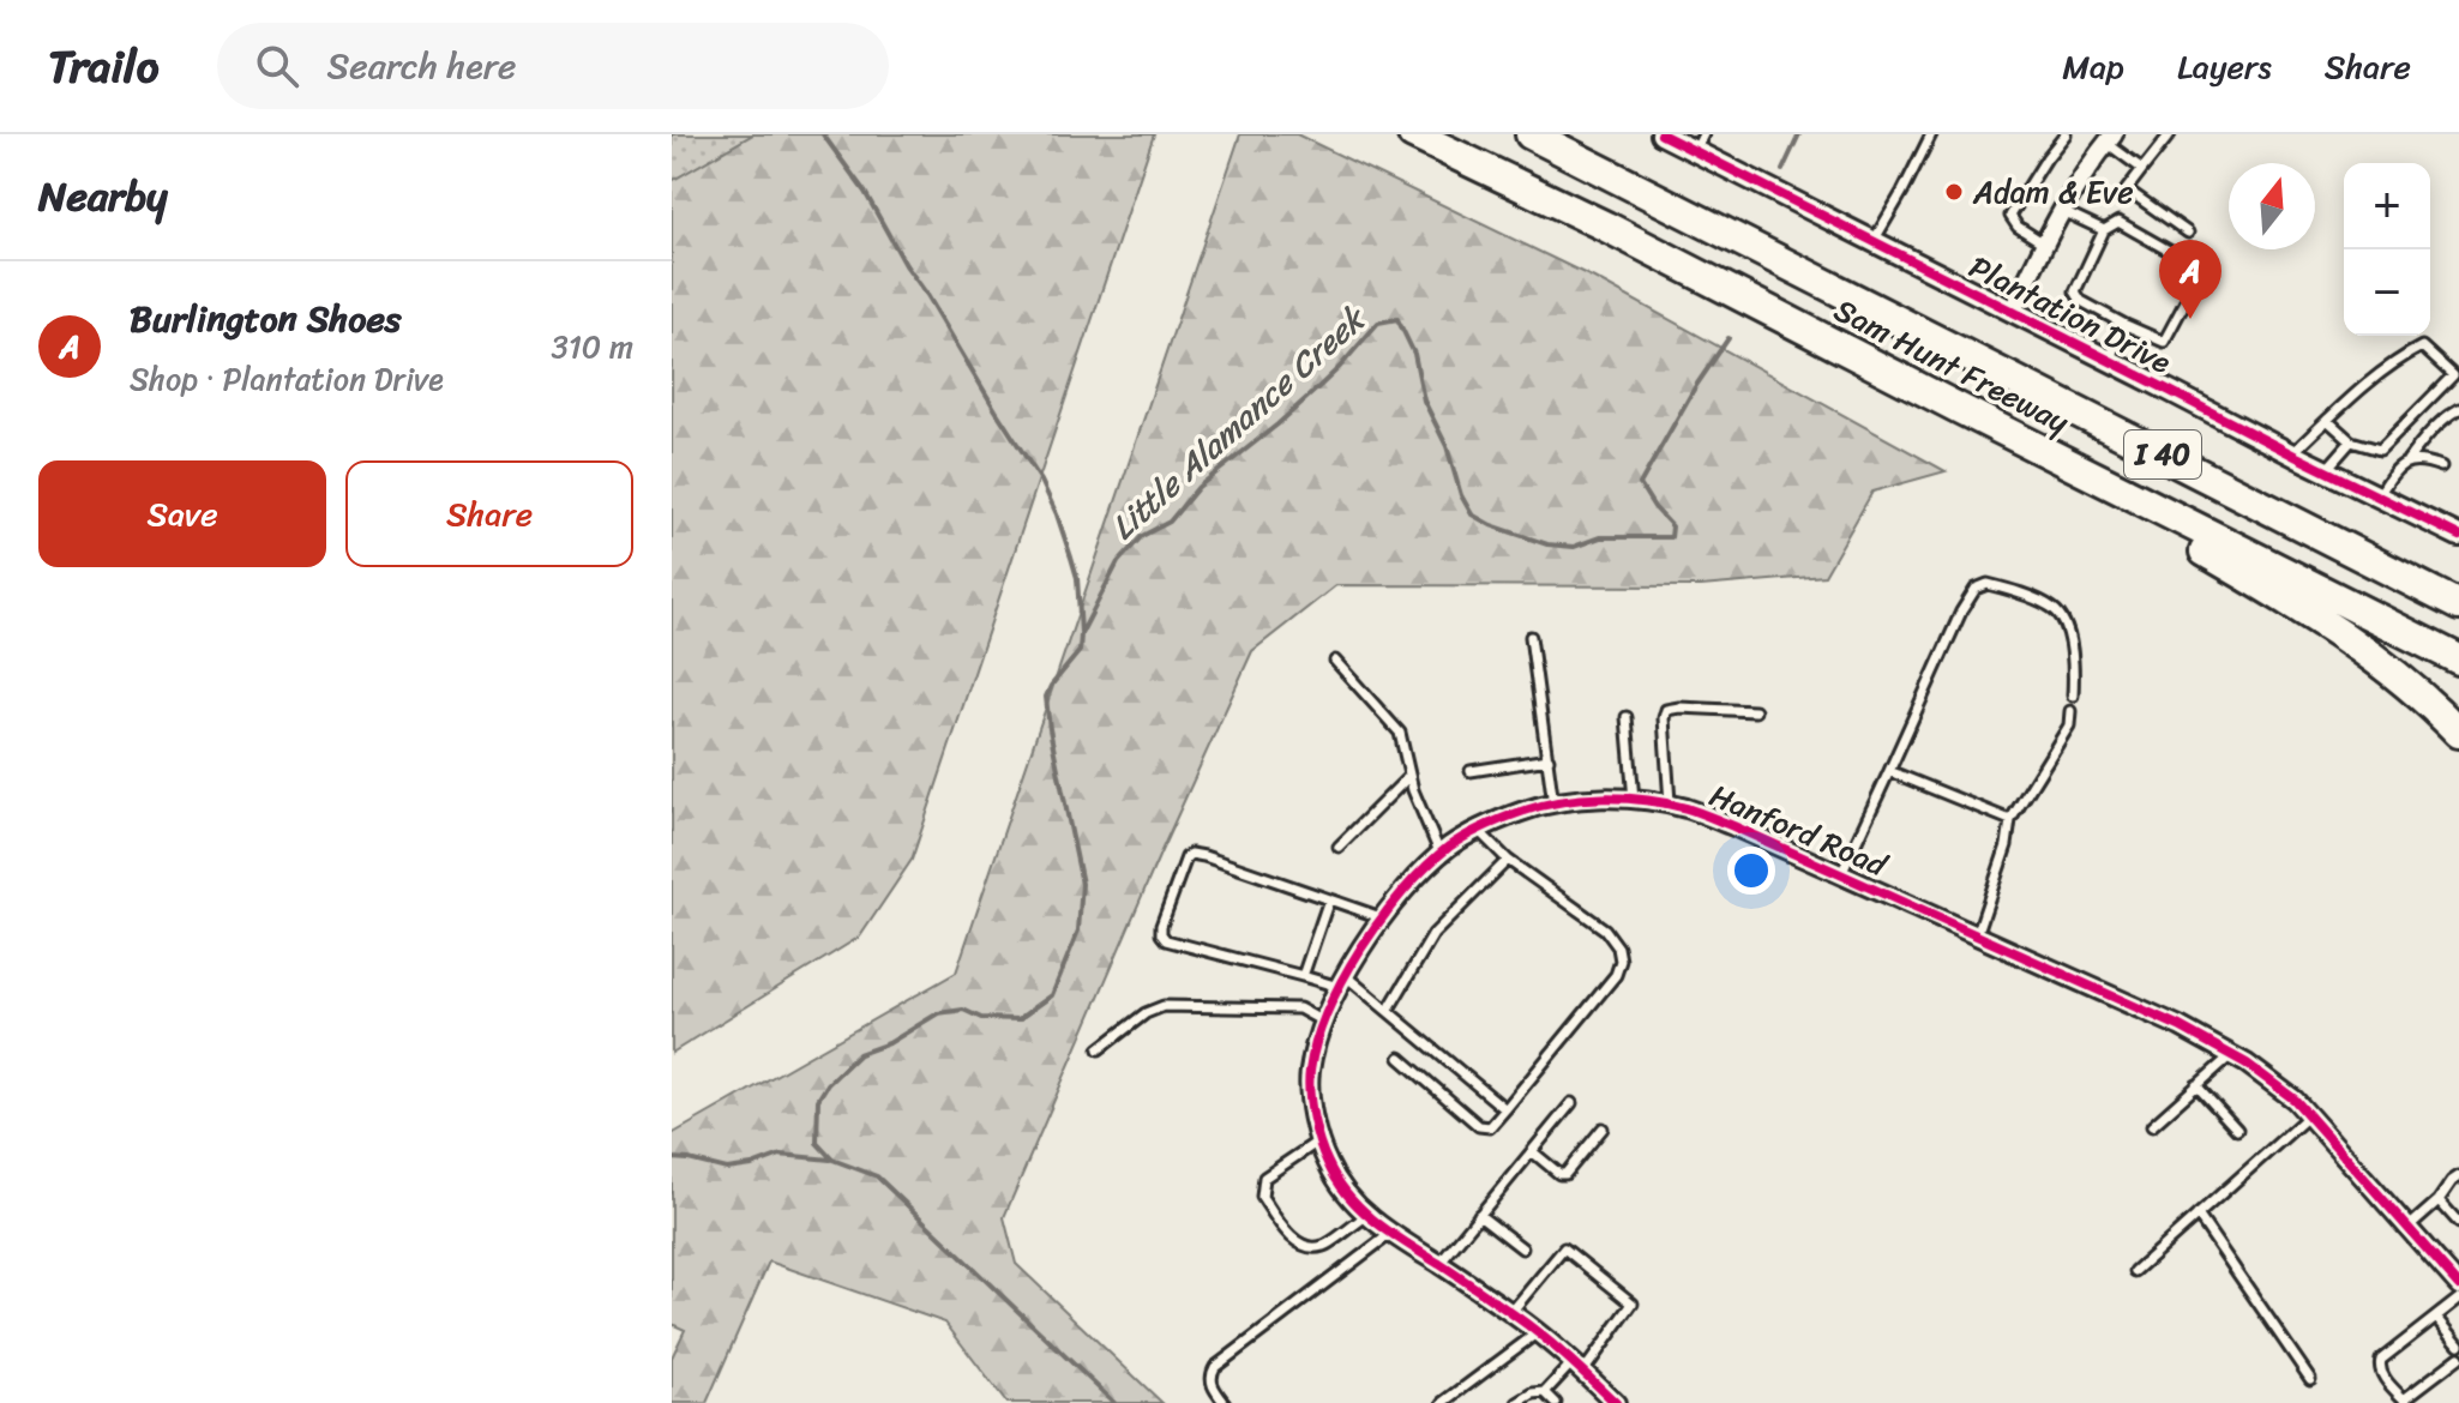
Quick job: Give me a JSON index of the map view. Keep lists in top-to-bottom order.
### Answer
{
  "streets": {
    "highway": ["Sam Hunt Freeway", "I 40"],
    "street": ["Plantation Drive", "Hanford Road"]
  },
  "water": ["Little Alamance Creek"],
  "places": ["Adam & Eve"],
  "north": "top",
  "page": {
    "header": "Trailo",
    "search": "Search here",
    "nav": ["Map", "Layers", "Share"],
    "heading": "Nearby",
    "map_buttons": ["+", "−"],
    "pins": "A",
    "list": [
      {
        "mark": "A",
        "name": "Burlington Shoes",
        "note": "Shop · Plantation Drive",
        "value": "310 m"
      }
    ],
    "buttons": ["Save", "Share"]
  }
}
